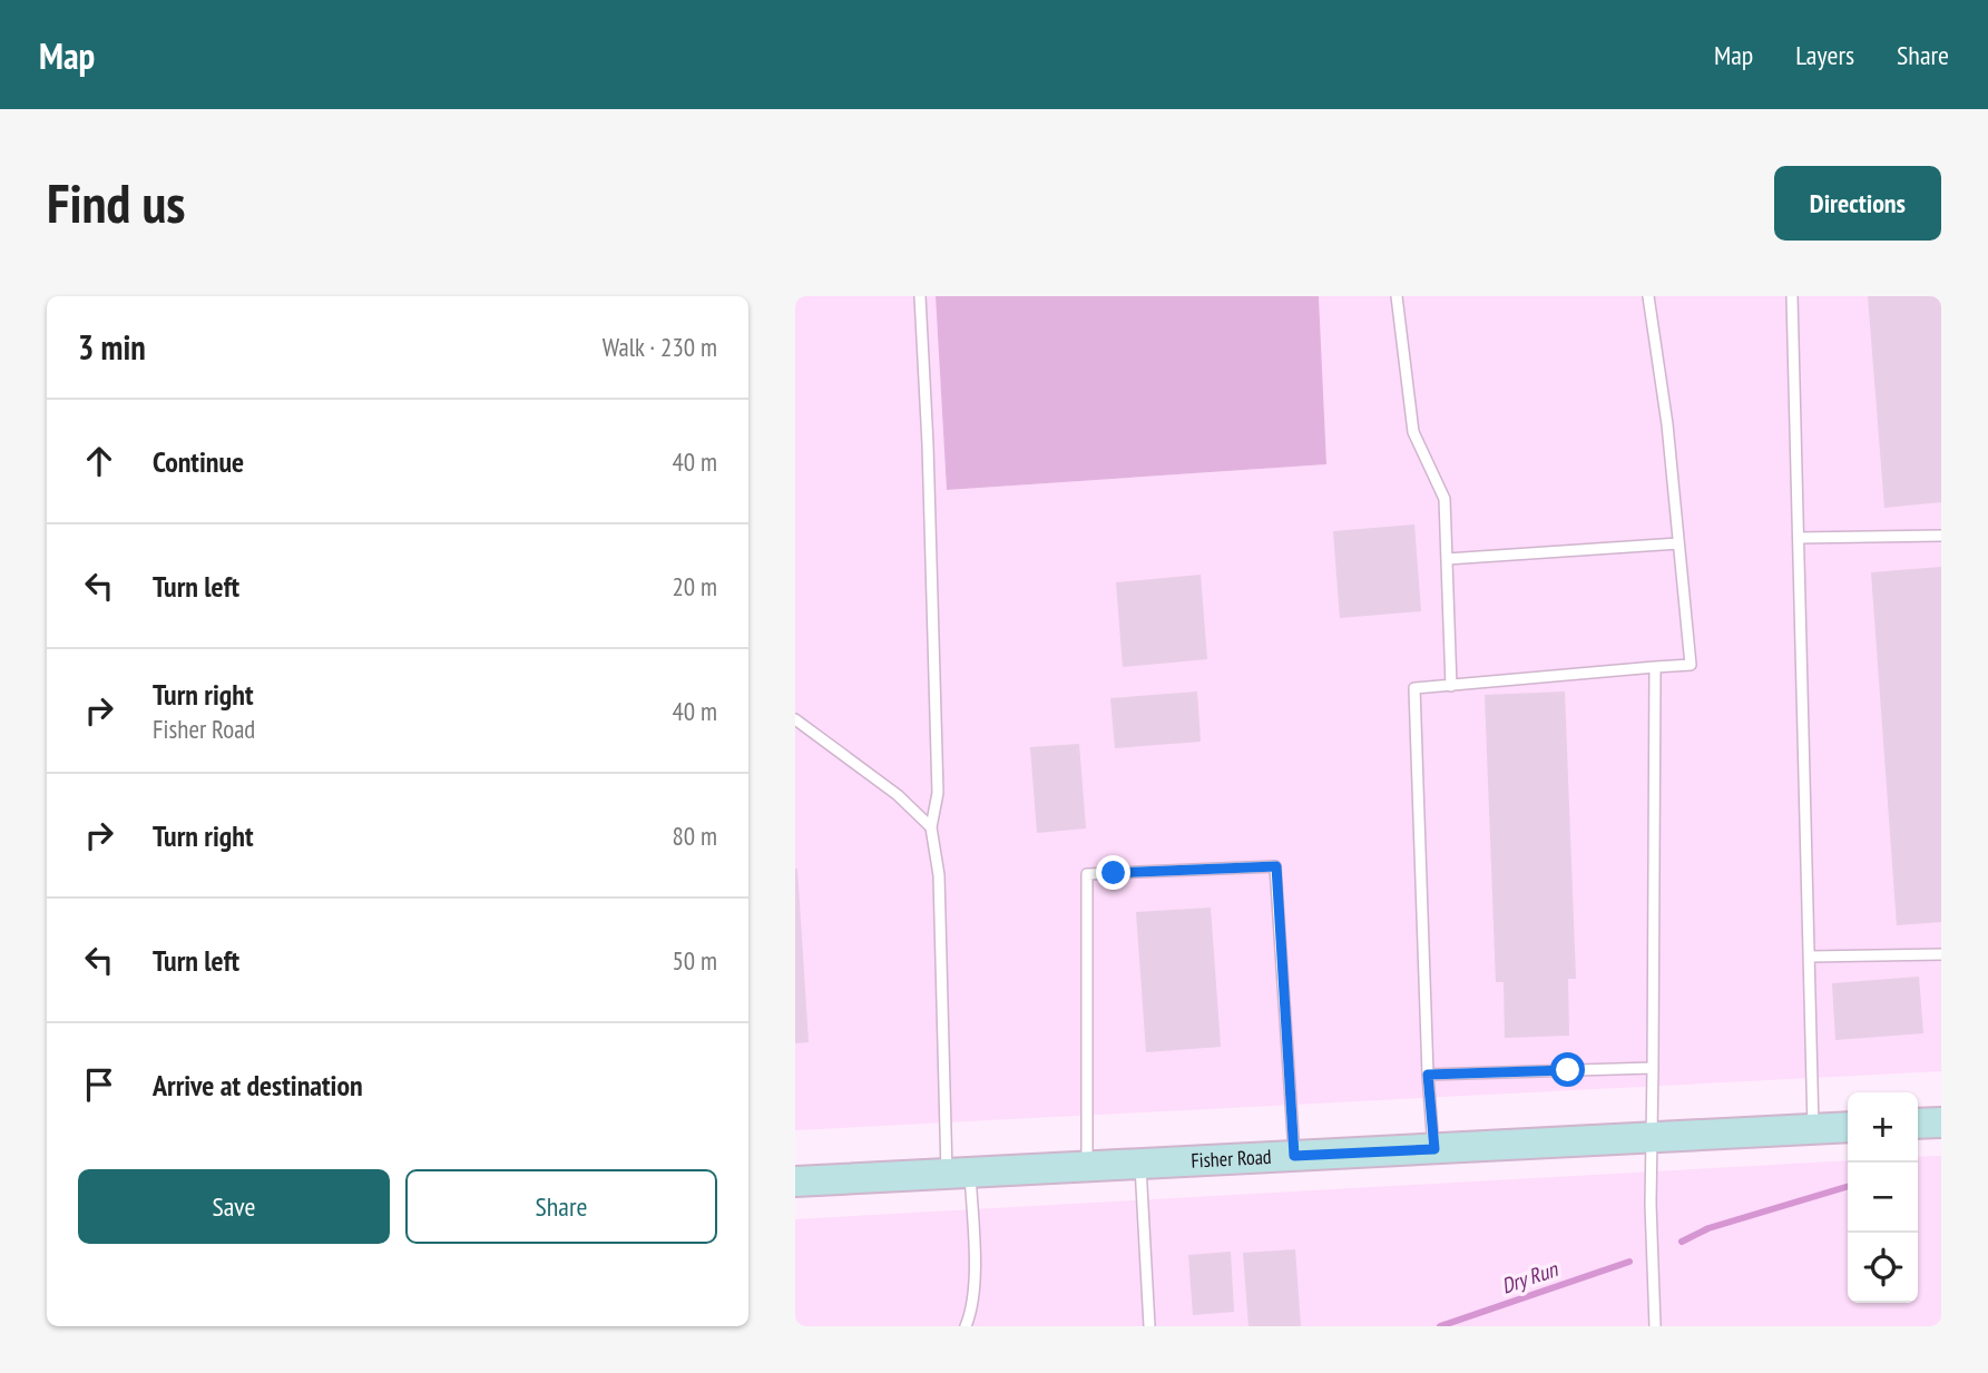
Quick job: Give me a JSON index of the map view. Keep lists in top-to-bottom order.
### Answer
{
  "streets": {
    "main road": ["Fisher Road"]
  },
  "water": ["Dry Run"],
  "page": {
    "header": "Map",
    "nav": ["Map", "Layers", "Share"],
    "buttons": [
      "Directions",
      ["Save", "Share"]
    ],
    "title": "Find us",
    "heading": ["3 min", "Walk · 230 m"],
    "list": [
      ["Continue", "40 m"],
      ["Turn left", "20 m"],
      ["Turn right", "Fisher Road", "40 m"],
      ["Turn right", "80 m"],
      ["Turn left", "50 m"],
      "Arrive at destination"
    ],
    "map_buttons": ["+", "−"]
  }
}
